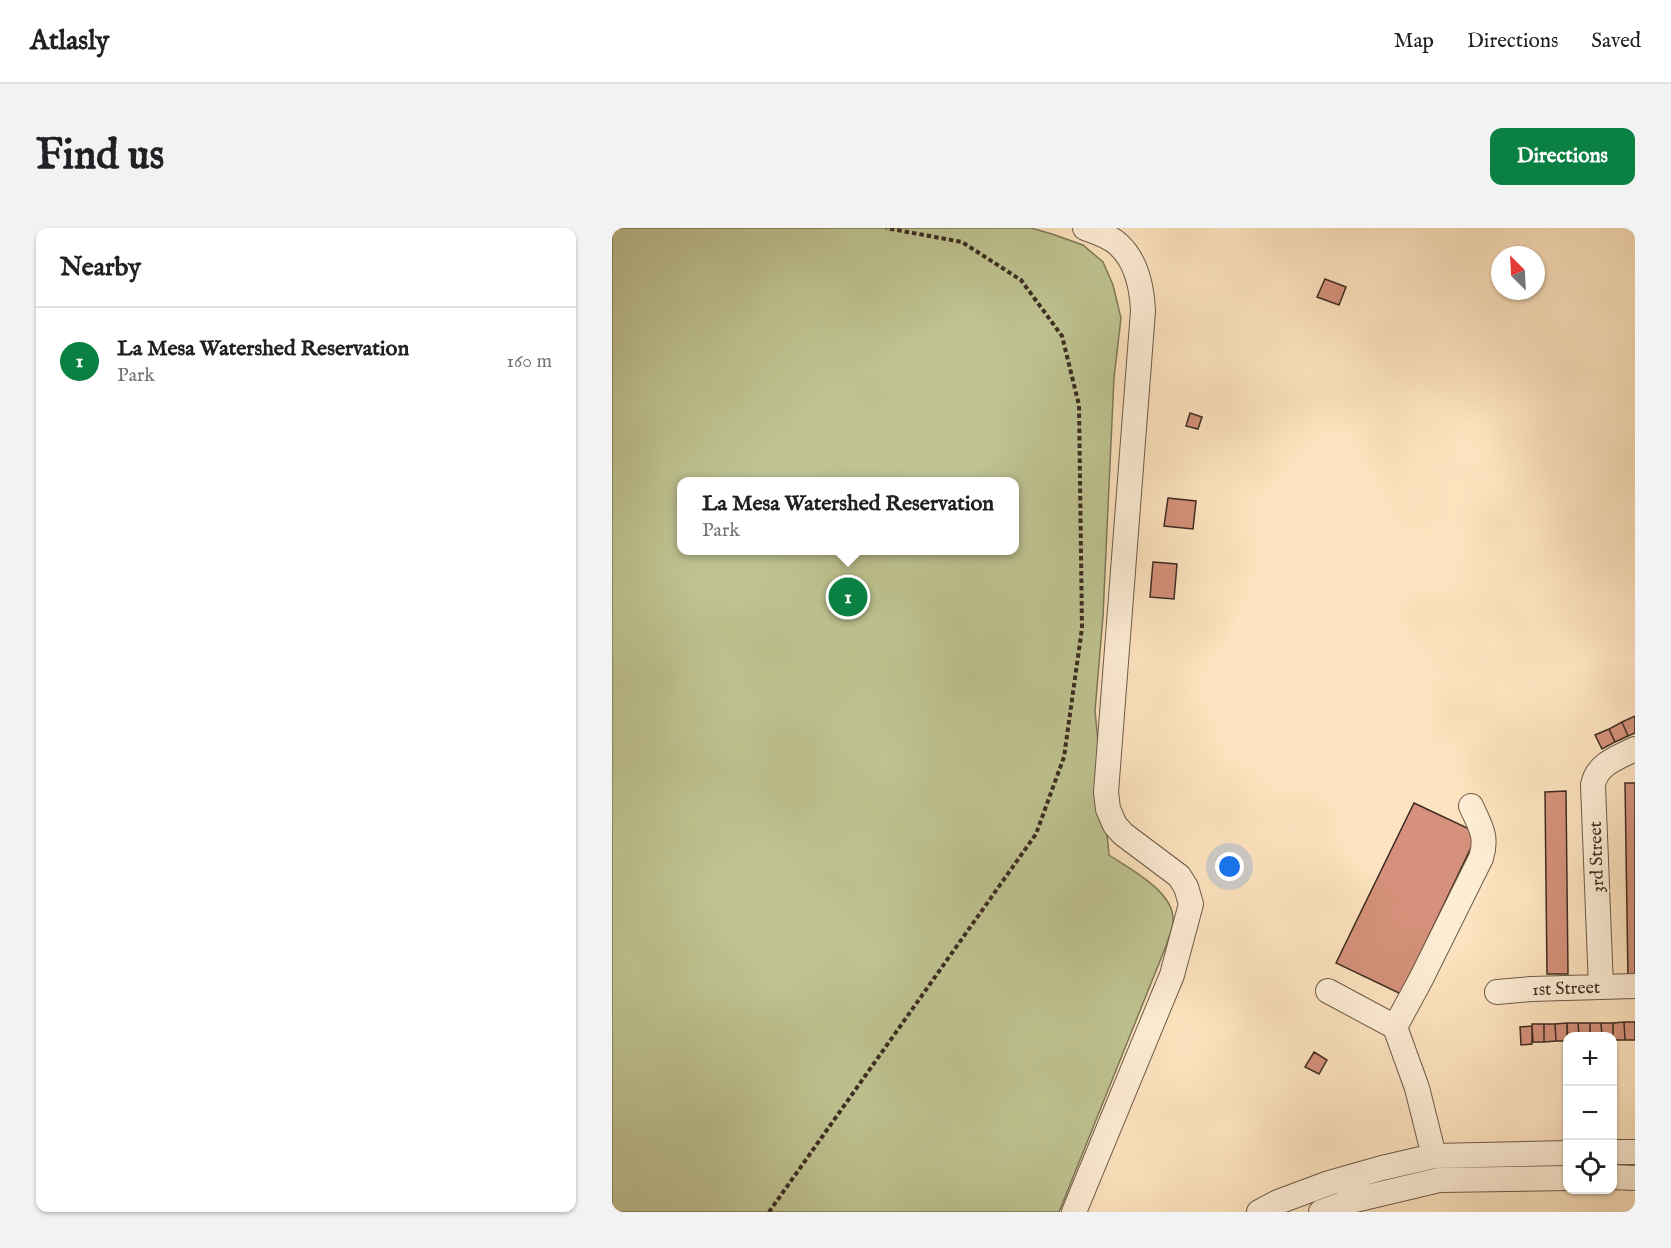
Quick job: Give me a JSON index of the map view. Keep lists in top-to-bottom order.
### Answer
{
  "streets": {
    "street": ["3rd Street", "1st Street"]
  },
  "crossings": [
    ["3rd Street", "1st Street"]
  ],
  "north": "top left",
  "page": {
    "header": "Atlasly",
    "nav": ["Map", "Directions", "Saved"],
    "buttons": "Directions",
    "title": "Find us",
    "heading": "Nearby",
    "list": [
      {
        "mark": "1",
        "name": "La Mesa Watershed Reservation",
        "note": "Park",
        "value": "160 m"
      }
    ],
    "popup": ["La Mesa Watershed Reservation", "Park"],
    "pins": "1",
    "map_buttons": ["+", "−"]
  }
}
